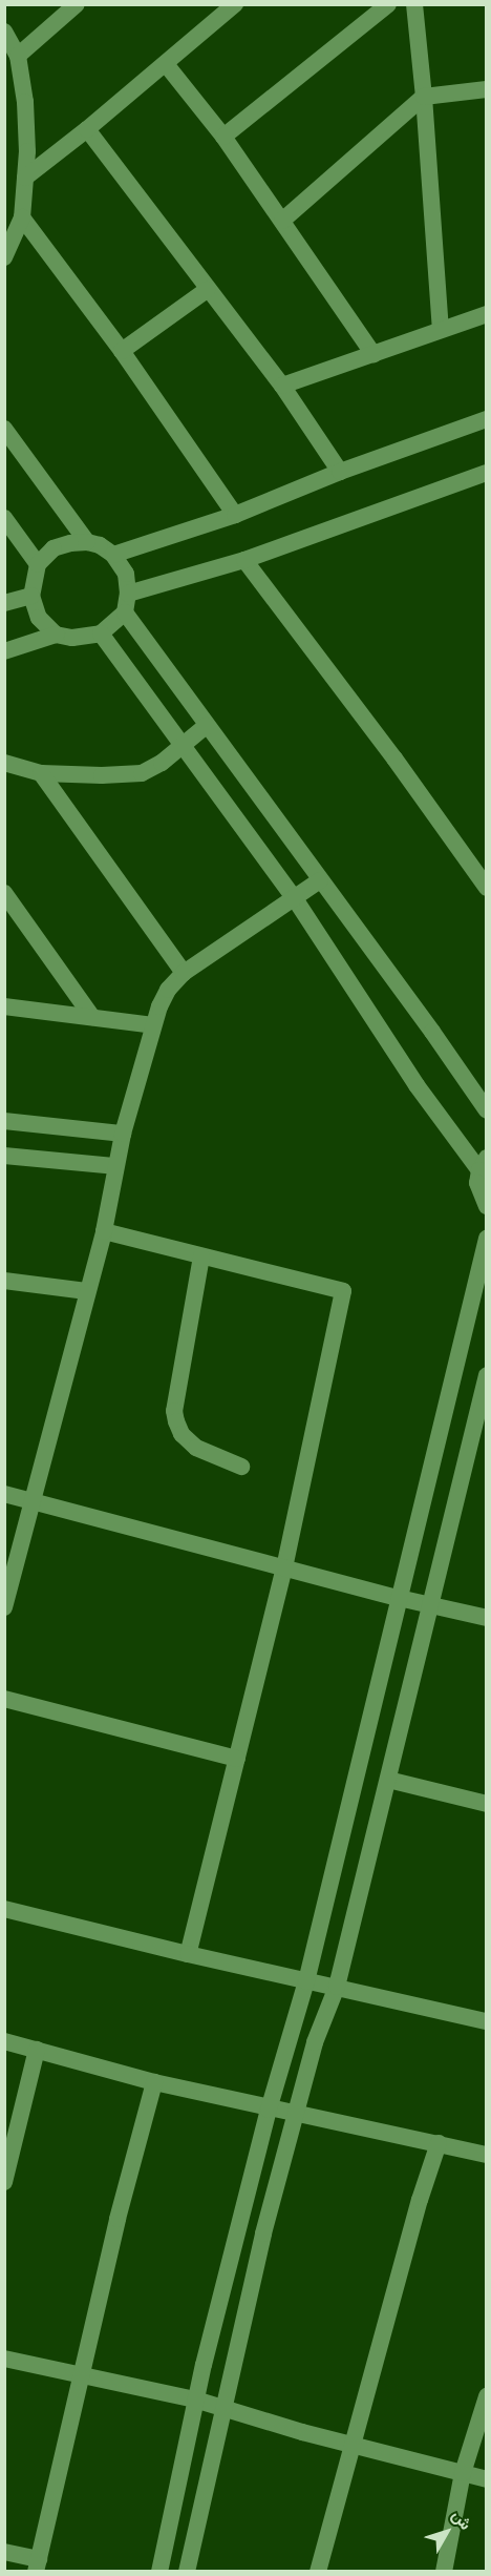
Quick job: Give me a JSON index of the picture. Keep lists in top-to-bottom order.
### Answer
{
  "north": "top right"
}
